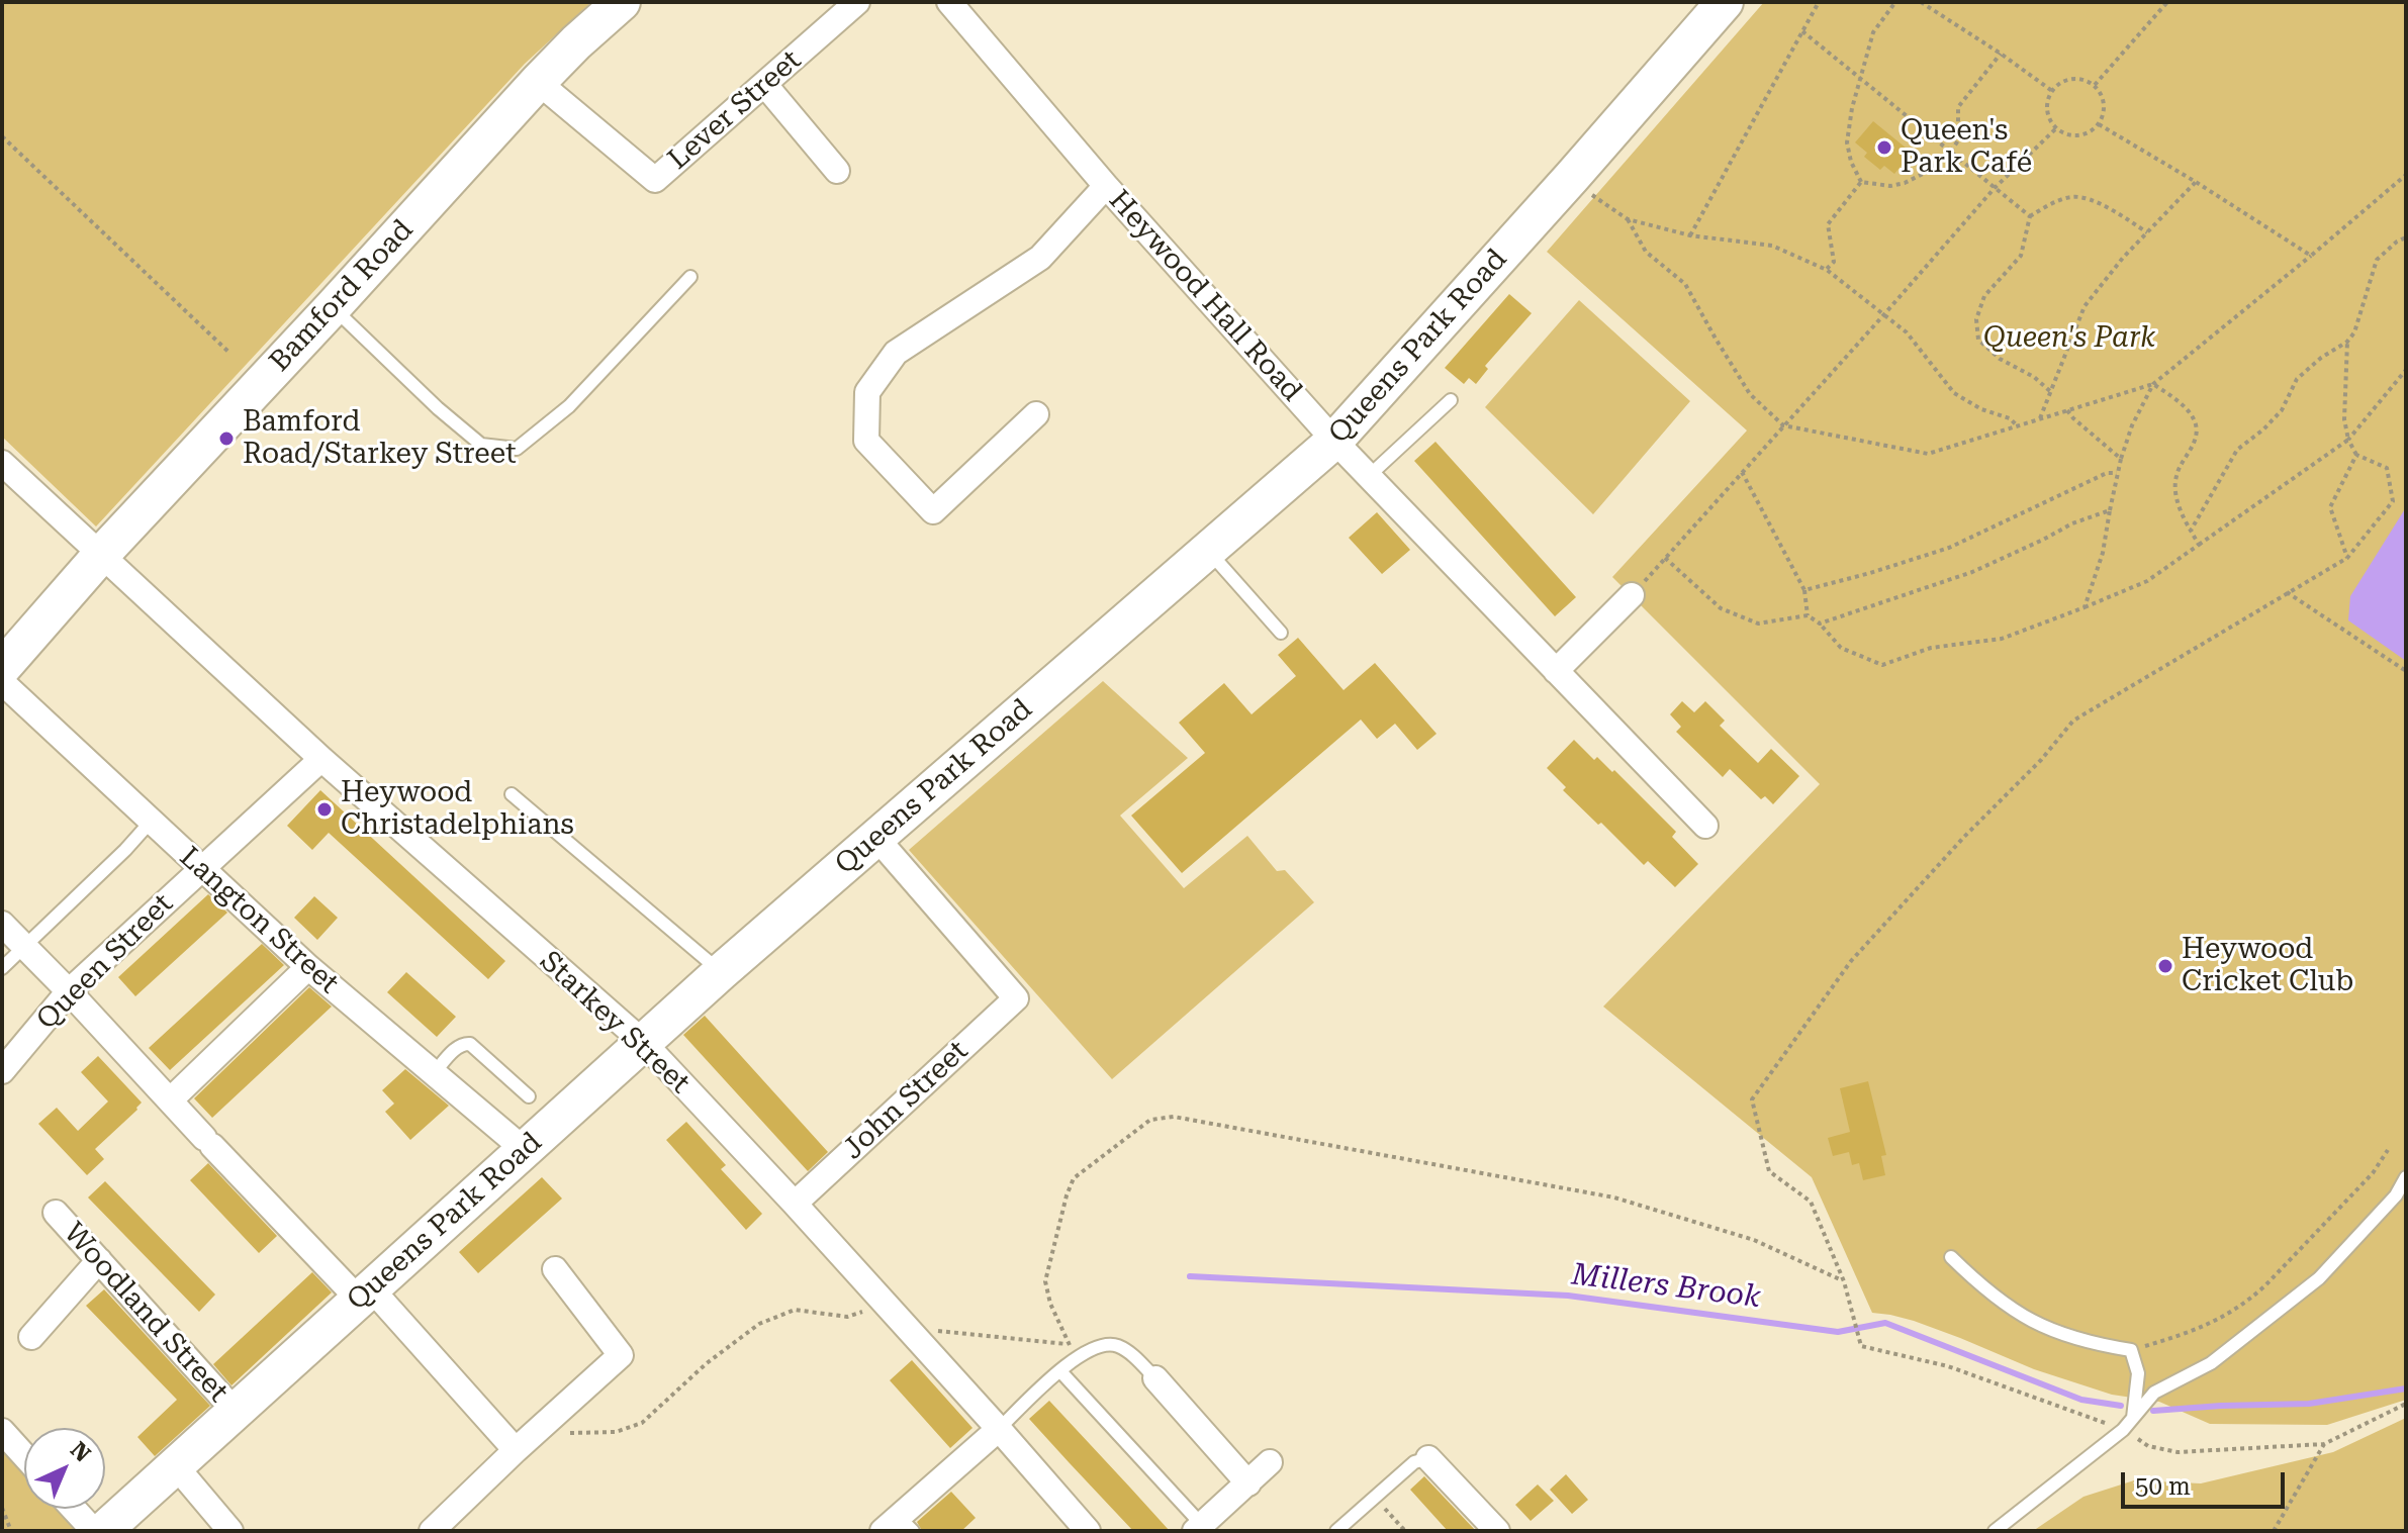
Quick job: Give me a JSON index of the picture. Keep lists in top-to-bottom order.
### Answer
{
  "streets": {
    "street": [
      "Lever Street",
      "Bamford Road",
      "Heywood Hall Road",
      "Queens Park Road",
      "Langton Street",
      "Queen Street",
      "Starkey Street",
      "John Street",
      "Woodland Street"
    ]
  },
  "crossings": [
    ["Lever Street", "Bamford Road"],
    ["Bamford Road", "Starkey Street"],
    ["Heywood Hall Road", "Queens Park Road"],
    ["Queens Park Road", "Langton Street"],
    ["Queens Park Road", "Starkey Street"],
    ["Queens Park Road", "John Street"],
    ["Queens Park Road", "Woodland Street"],
    ["Langton Street", "Queen Street"],
    ["Queen Street", "Starkey Street"],
    ["Starkey Street", "John Street"]
  ],
  "water": ["Millers Brook"],
  "parks": ["Queen's Park"],
  "places": [
    "Queen's Park Café",
    "Bamford Road/Starkey Street",
    "Heywood Christadelphians",
    "Heywood Cricket Club"
  ],
  "scale_bar": "50 m",
  "north": "top right"
}
